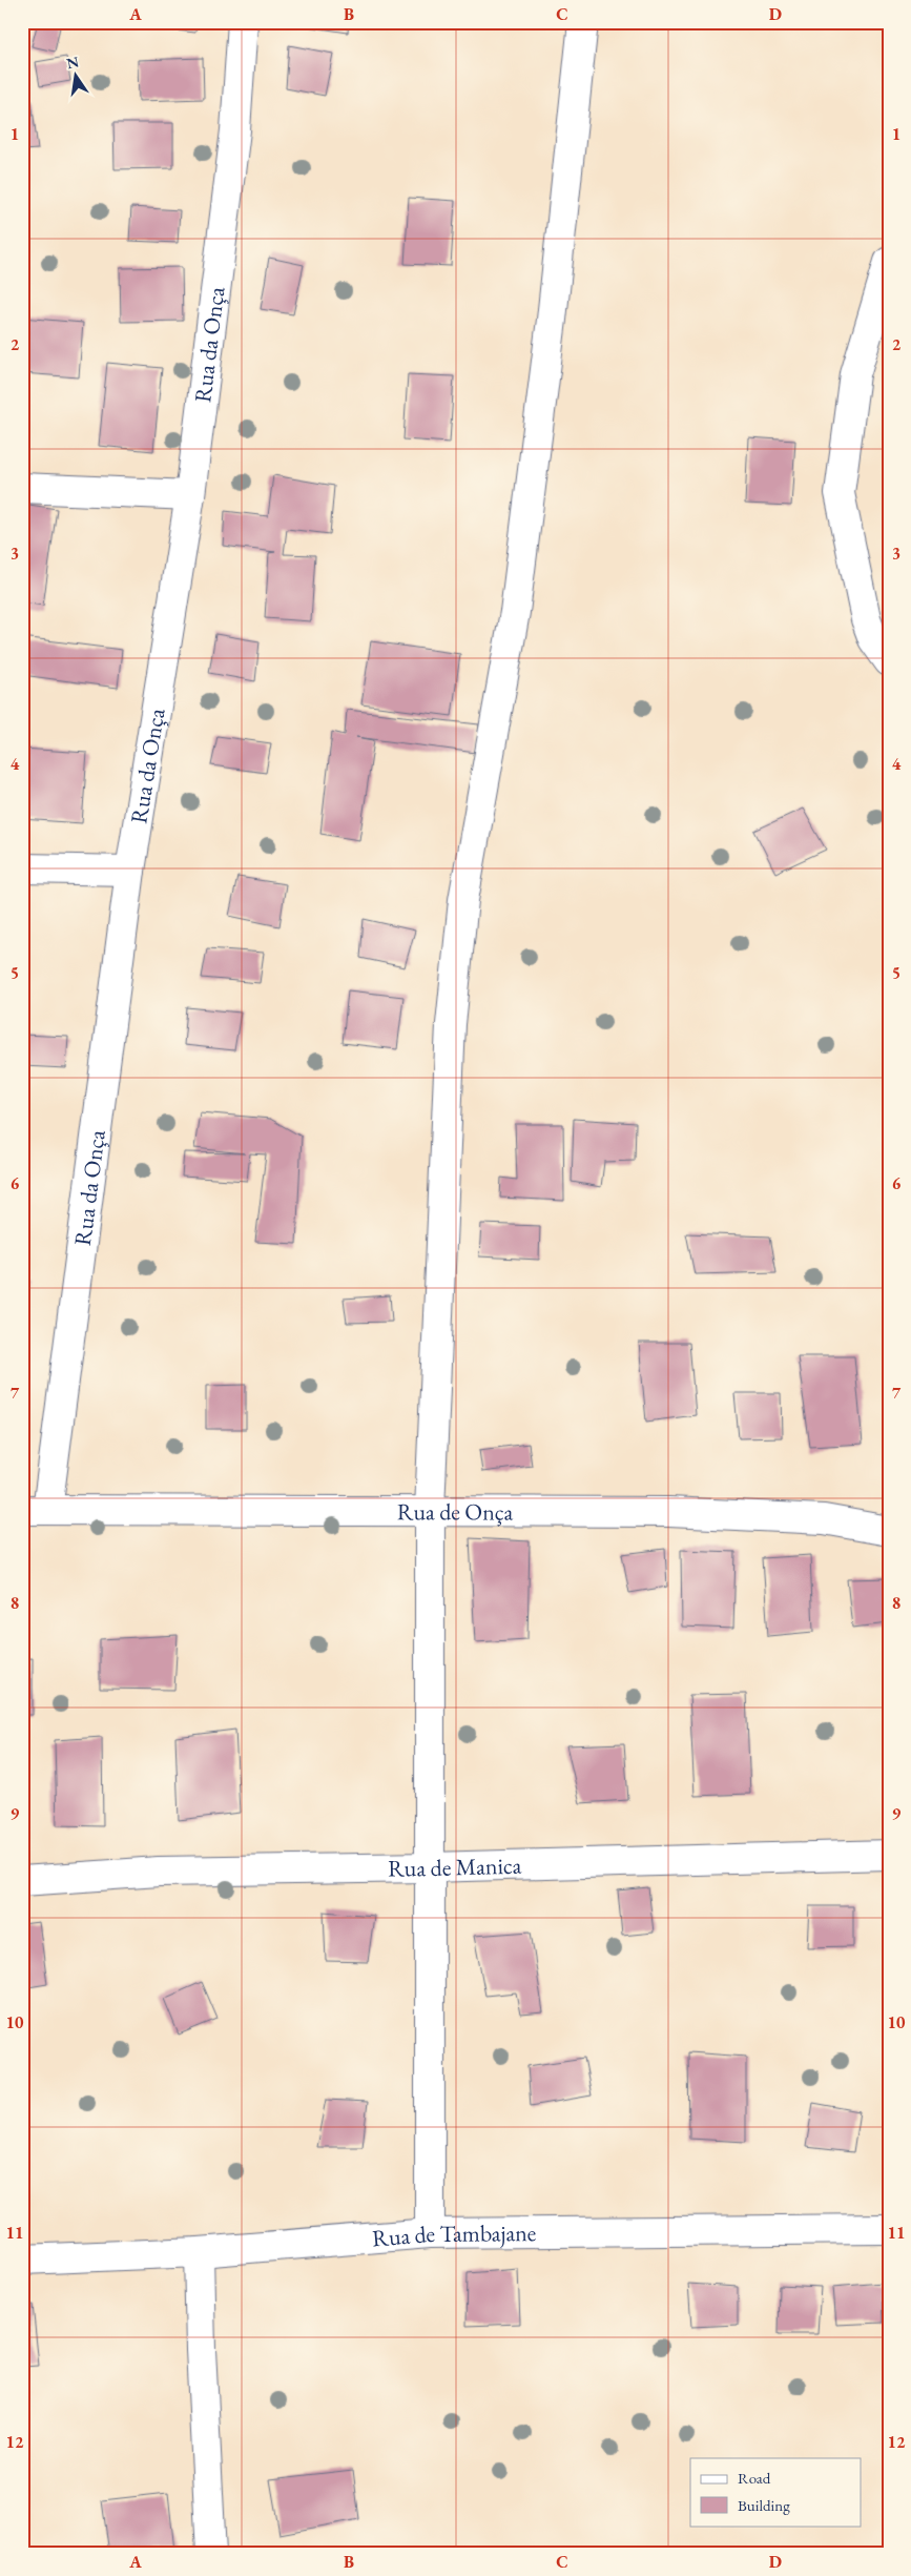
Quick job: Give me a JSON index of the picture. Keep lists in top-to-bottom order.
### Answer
{
  "streets": {
    "street": [
      "Rua da Onça",
      "Rua de Onça",
      "Rua de Manica",
      "Rua de Tambajane"
    ]
  },
  "crossings": [
    ["Rua da Onça", "Rua de Onça"]
  ],
  "legend": ["Road", "Building"],
  "north": "top",
  "grid": {
    "columns": [
      "A",
      "B",
      "C",
      "D"
    ],
    "rows": [
      "1",
      "2",
      "3",
      "4",
      "5",
      "6",
      "7",
      "8",
      "9",
      "10",
      "11",
      "12"
    ]
  }
}
